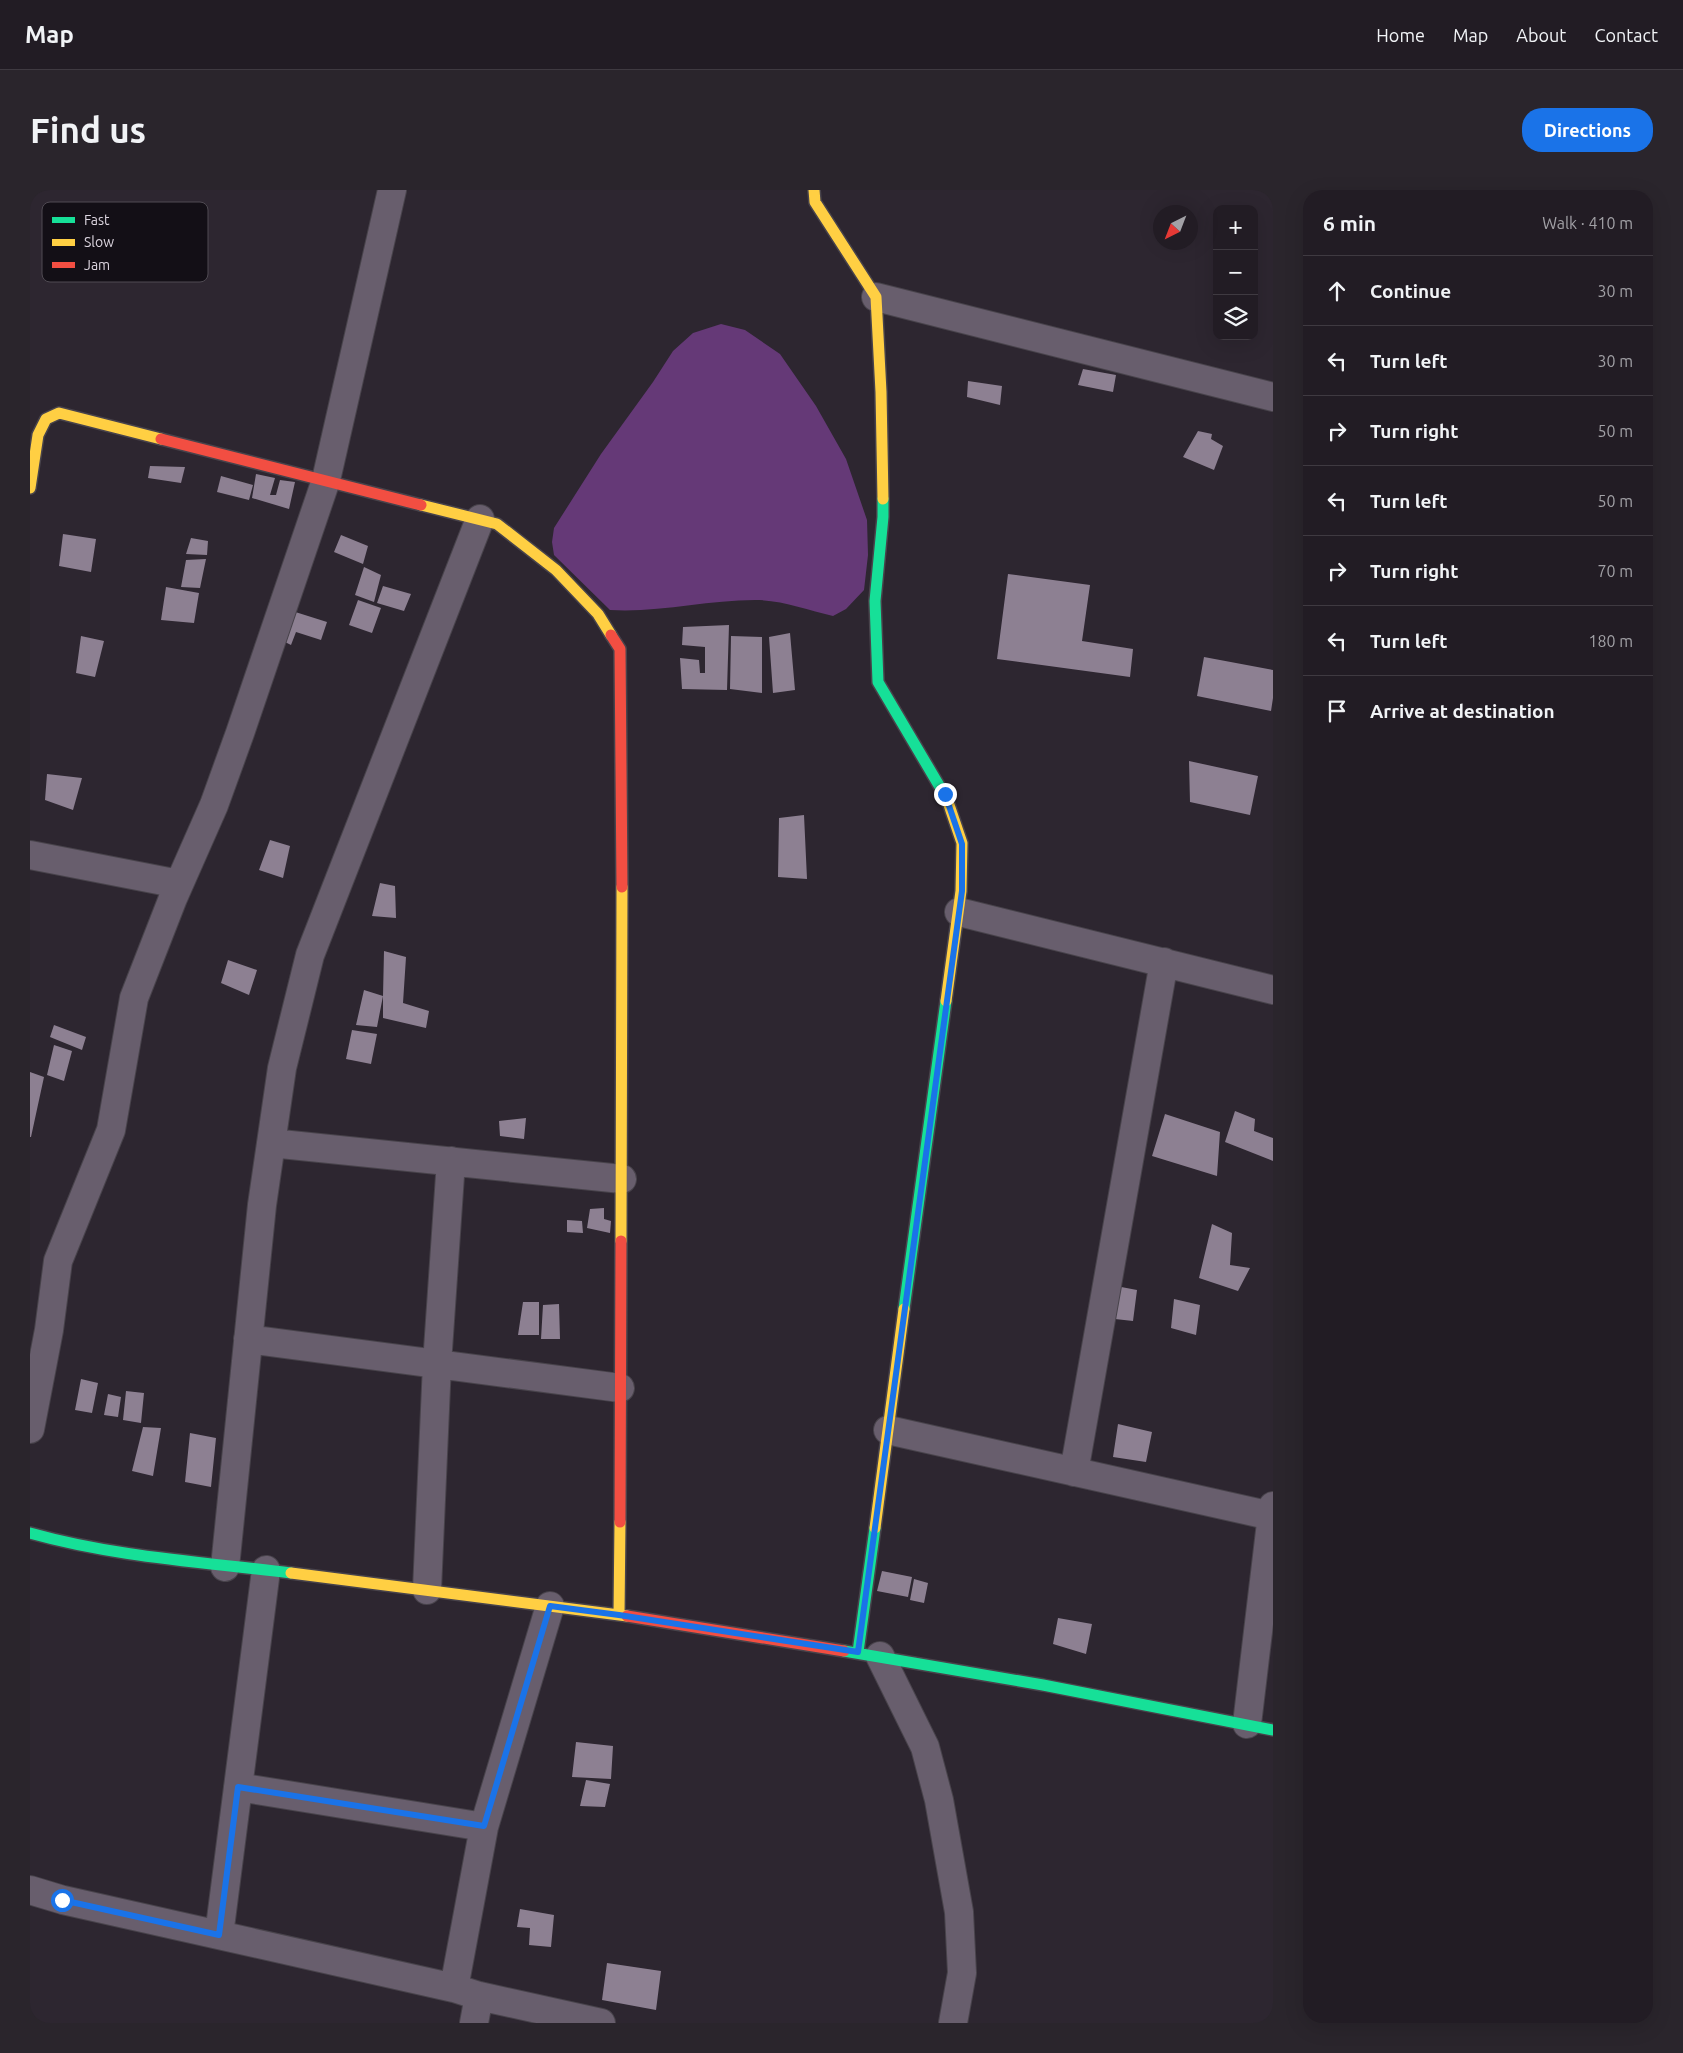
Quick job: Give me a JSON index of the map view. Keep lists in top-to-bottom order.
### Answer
{
  "legend": ["Fast", "Slow", "Jam"],
  "north": "bottom left",
  "page": {
    "header": "Map",
    "nav": [
      "Home",
      "Map",
      "About",
      "Contact"
    ],
    "buttons": "Directions",
    "title": "Find us",
    "heading": ["6 min", "Walk · 410 m"],
    "map_buttons": ["+", "−"],
    "list": [
      ["Continue", "30 m"],
      ["Turn left", "30 m"],
      ["Turn right", "50 m"],
      ["Turn left", "50 m"],
      ["Turn right", "70 m"],
      ["Turn left", "180 m"],
      "Arrive at destination"
    ]
  }
}
